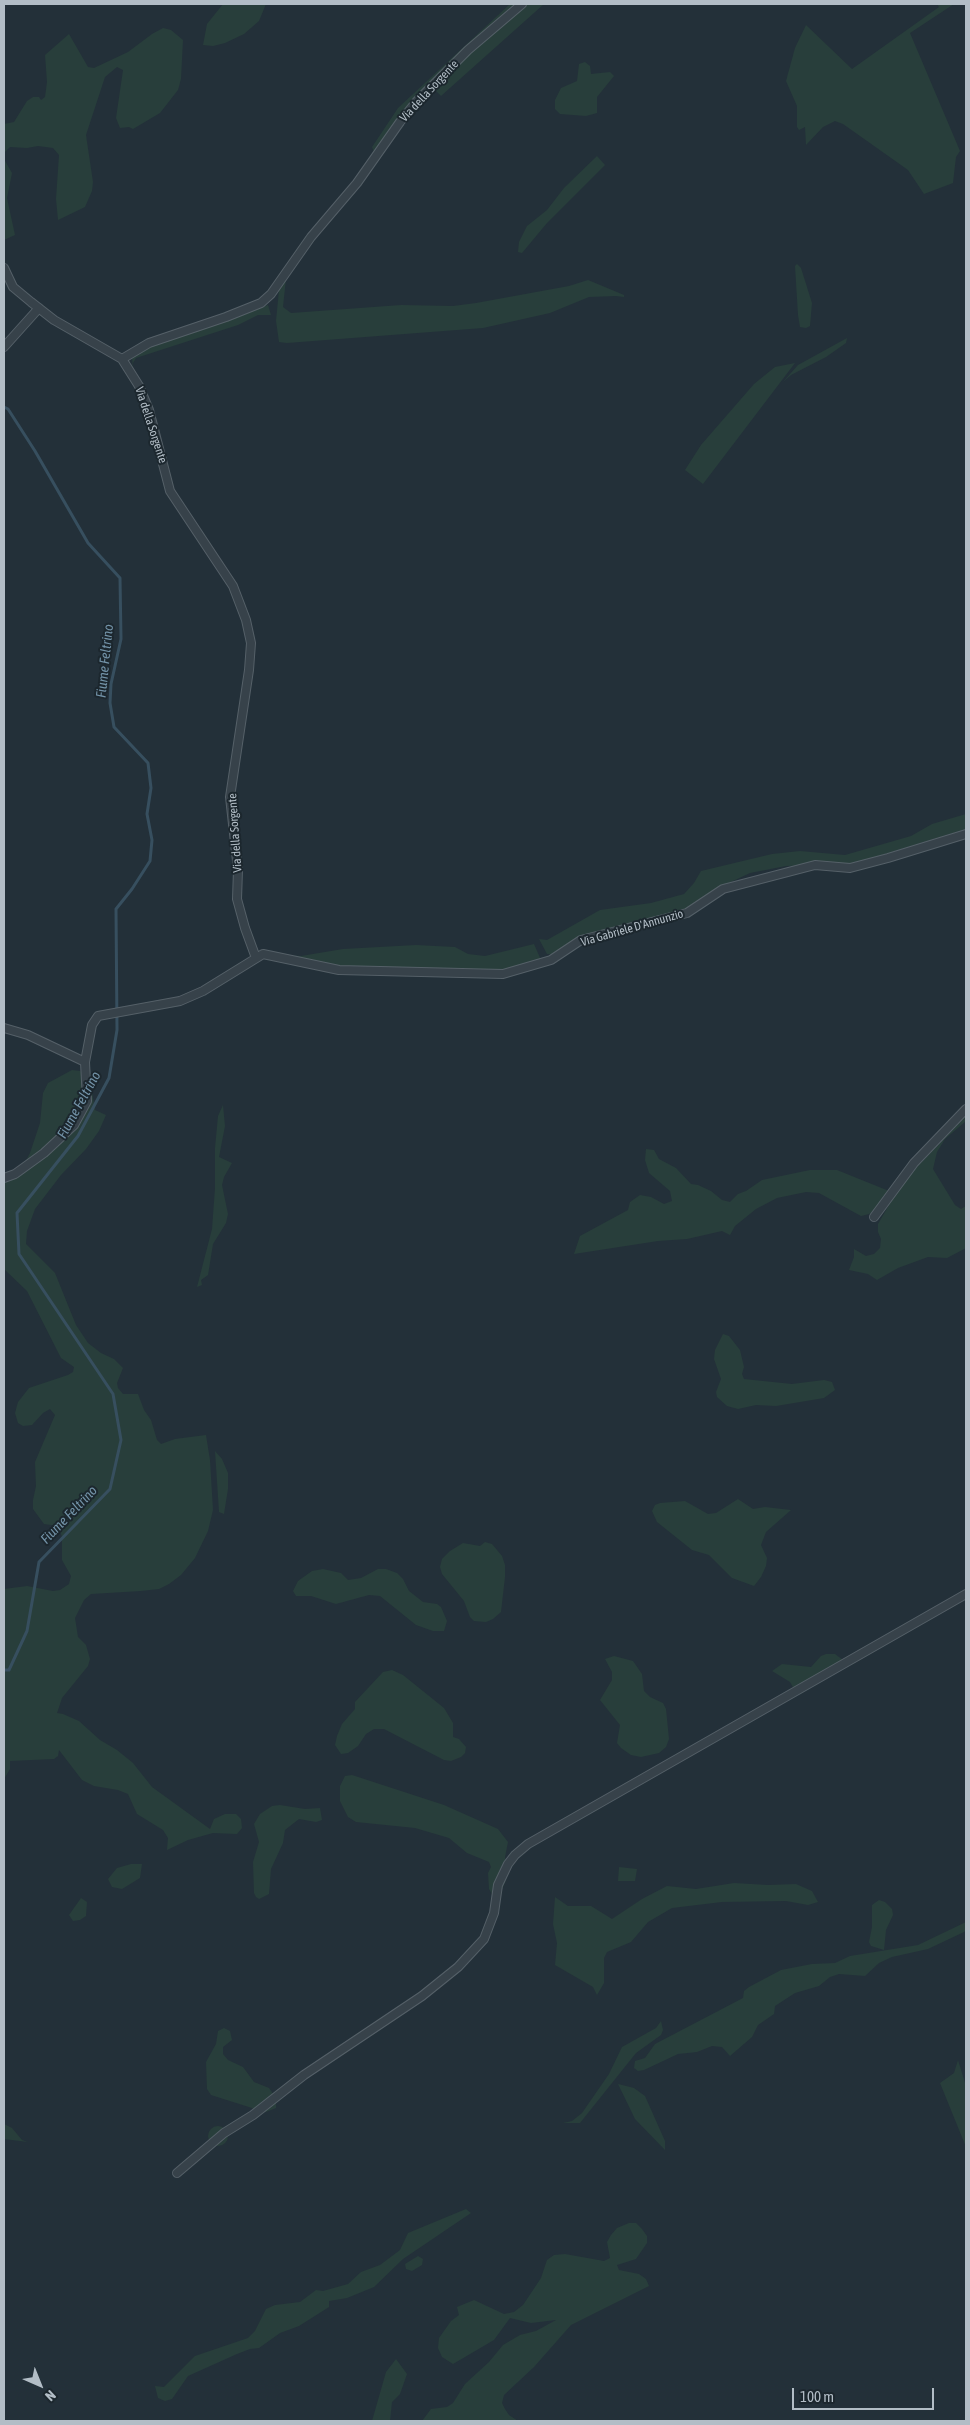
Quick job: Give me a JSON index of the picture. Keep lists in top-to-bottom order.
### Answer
{
  "streets": {
    "street": ["Via della Sorgente", "Via Gabriele D'Annunzio"]
  },
  "crossings": [
    ["Via della Sorgente", "Via Gabriele D'Annunzio"]
  ],
  "water": ["Fiume Feltrino"],
  "scale_bar": "100 m",
  "north": "bottom right"
}
